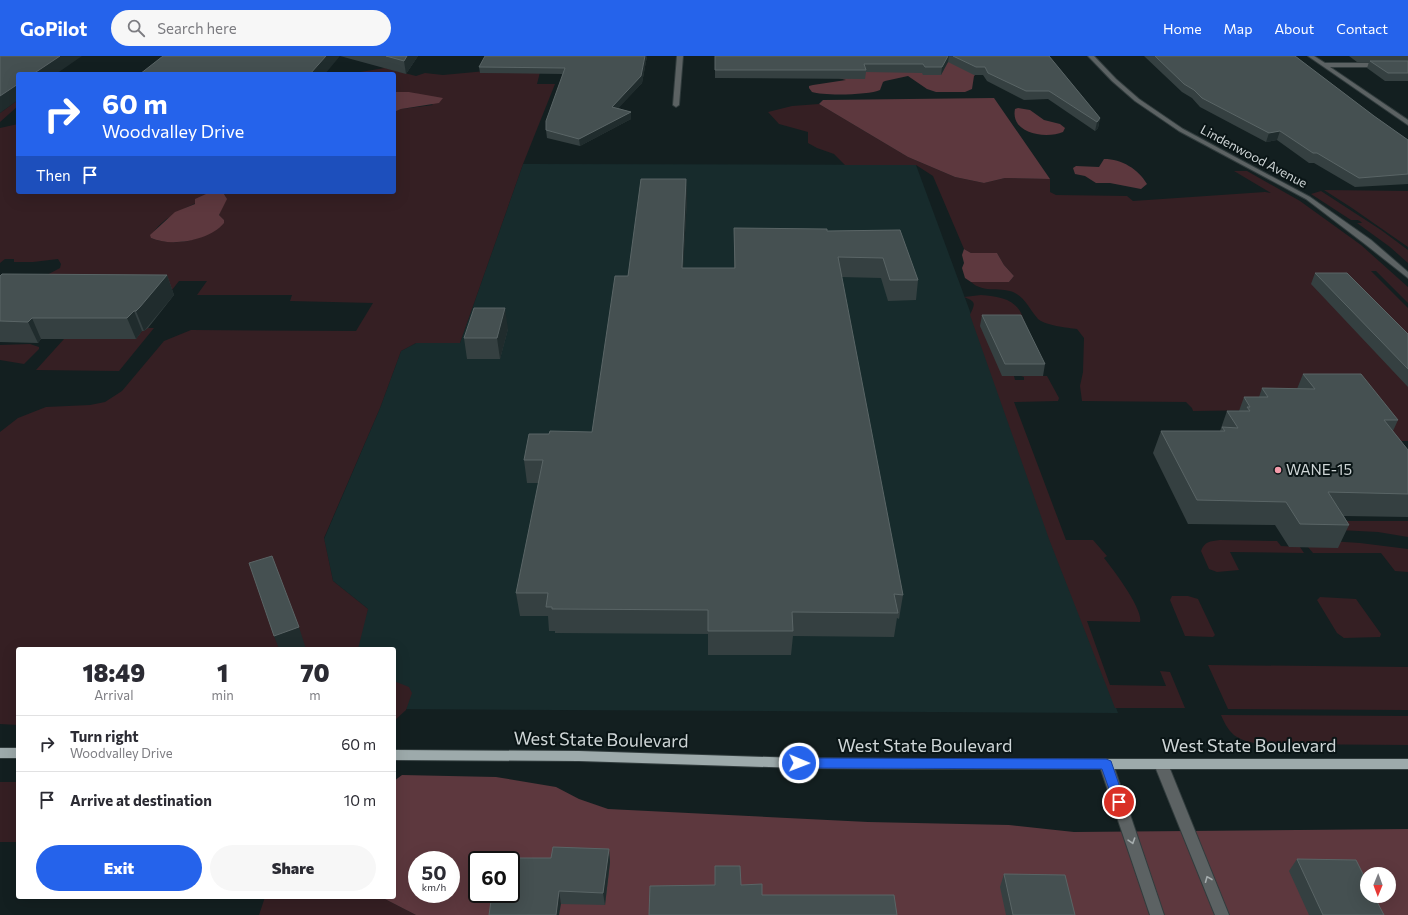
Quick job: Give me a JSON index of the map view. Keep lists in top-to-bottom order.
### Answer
{
  "streets": {
    "main road": ["West State Boulevard"],
    "street": ["Lindenwood Avenue"]
  },
  "places": ["WANE-15"],
  "north": "bottom",
  "page": {
    "header": "GoPilot",
    "search": "Search here",
    "nav": [
      "Home",
      "Map",
      "About",
      "Contact"
    ],
    "turn": ["60 m", "Woodvalley Drive"],
    "then": "Then",
    "eta": [
      "18:49",
      "Arrival",
      "1",
      "min",
      "70",
      "m"
    ],
    "list": [
      {
        "name": "Turn right",
        "note": "Woodvalley Drive",
        "value": "60 m"
      },
      {
        "name": "Arrive at destination",
        "value": "10 m"
      }
    ],
    "buttons": ["Exit", "Share"],
    "speed": "50 km/h",
    "limit": "60"
  }
}
